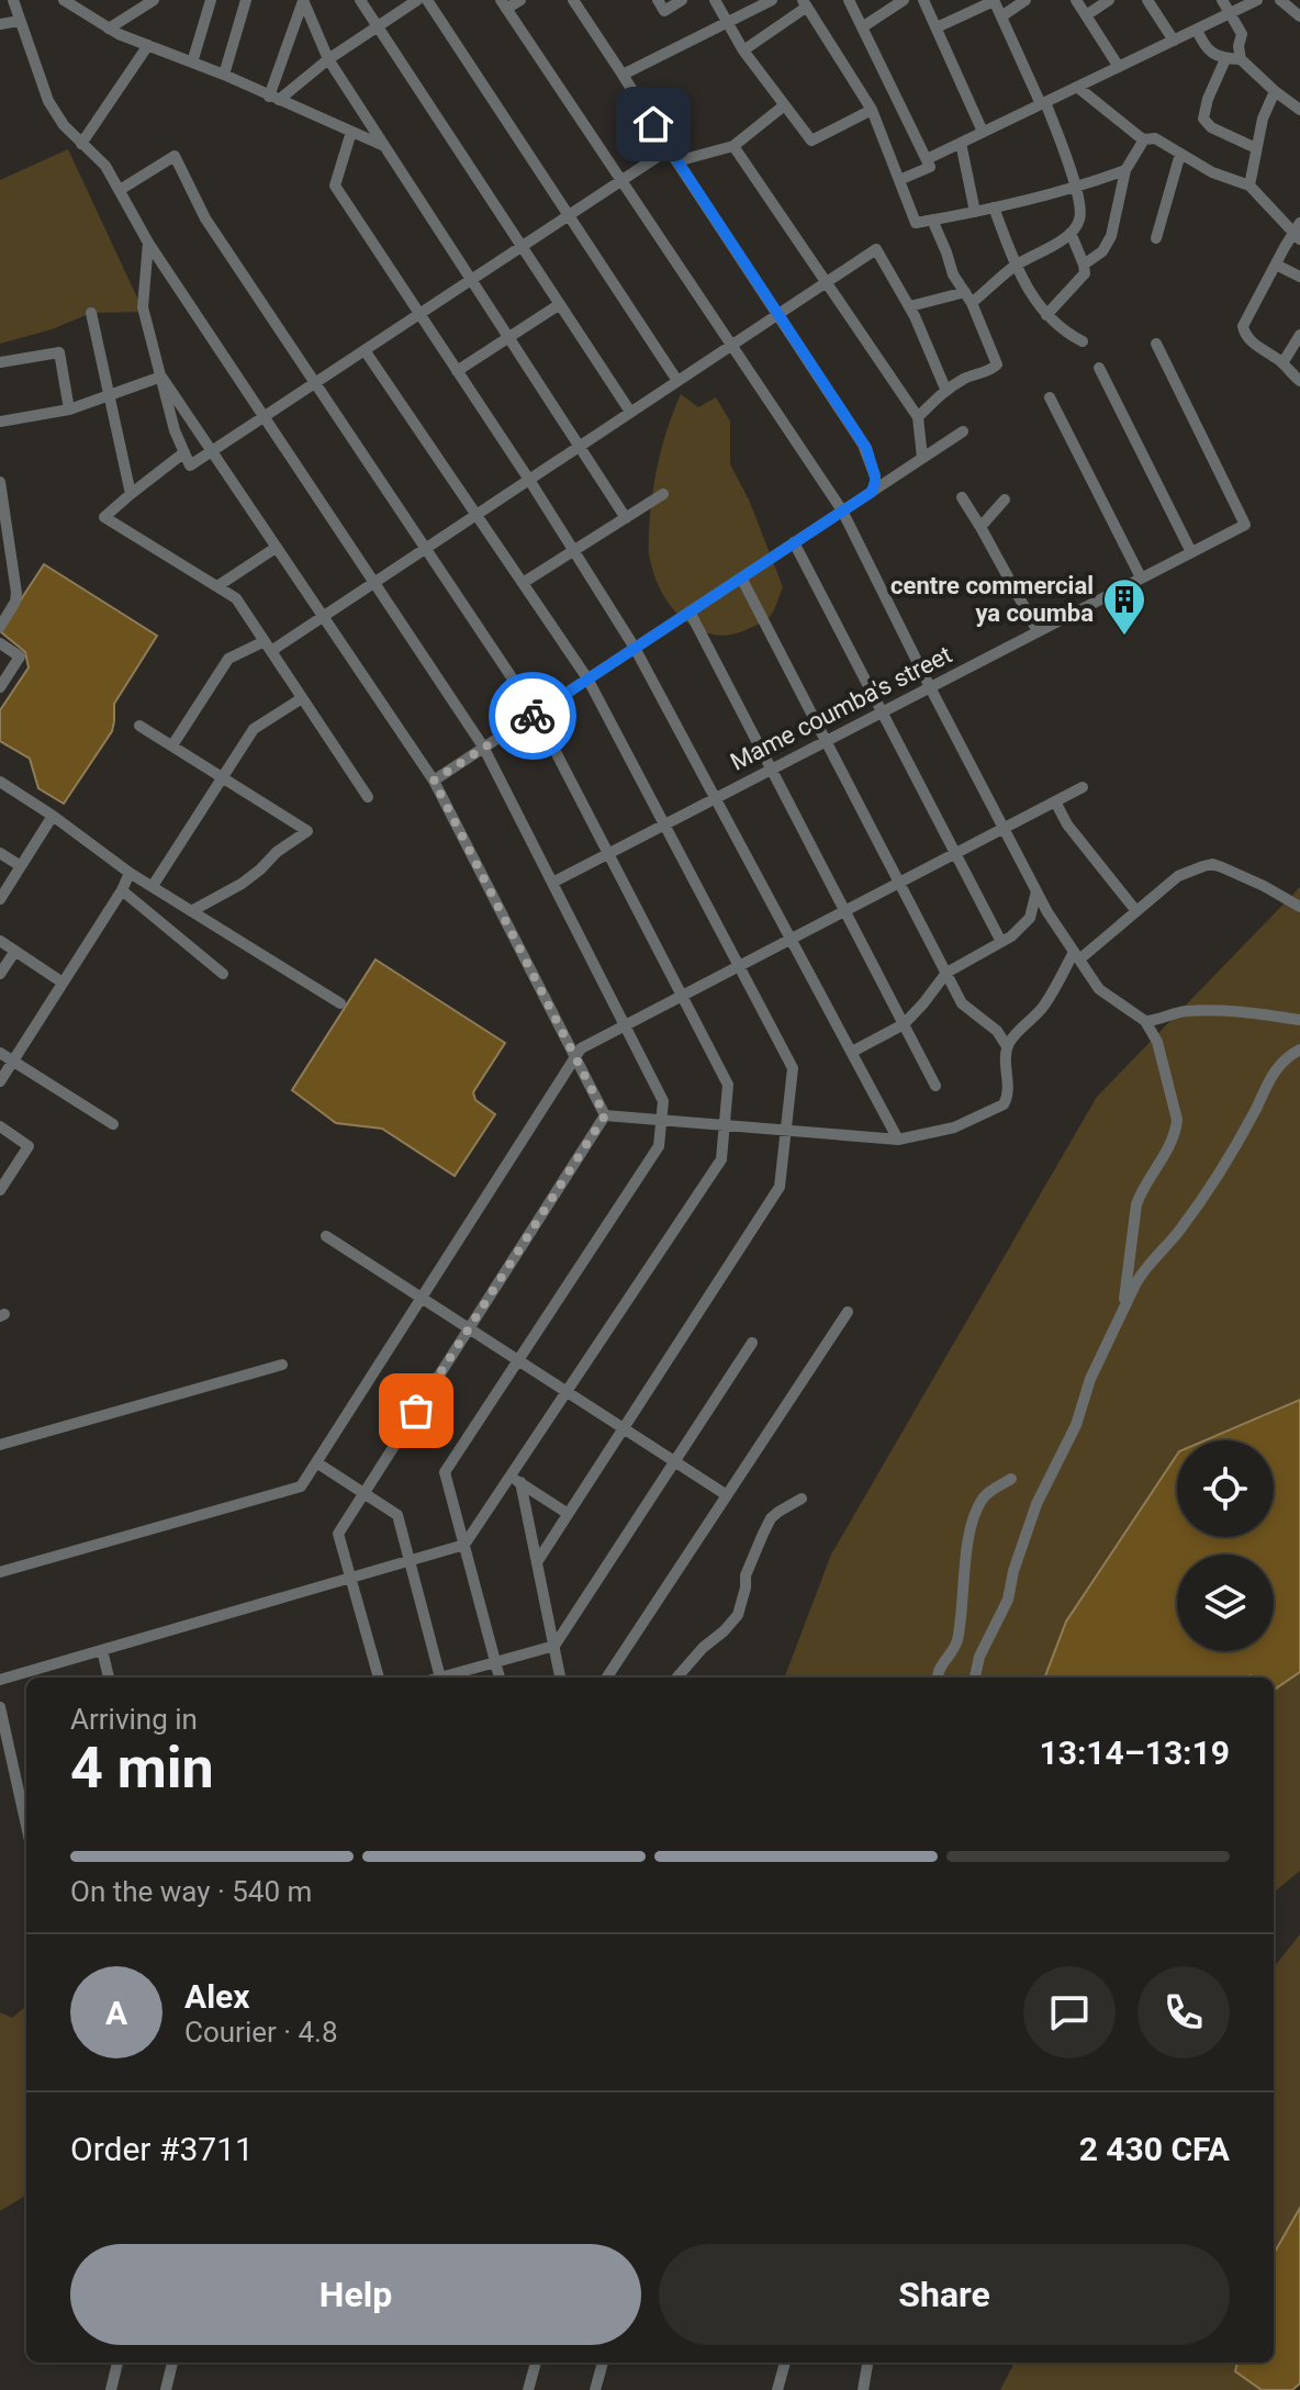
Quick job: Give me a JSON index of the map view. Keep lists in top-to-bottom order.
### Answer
{
  "streets": {
    "street": ["Mame coumba's street"]
  },
  "places": {
    "building": ["centre commercial ya coumba"]
  },
  "page": {
    "heading": ["4 min", "Arriving in", "13:14–13:19"],
    "panel": [
      "Alex",
      "Courier · 4.8",
      "Order #3711",
      "2 430 CFA"
    ],
    "bar": "On the way · 540 m",
    "round": "A",
    "buttons": ["Help", "Share"]
  }
}
